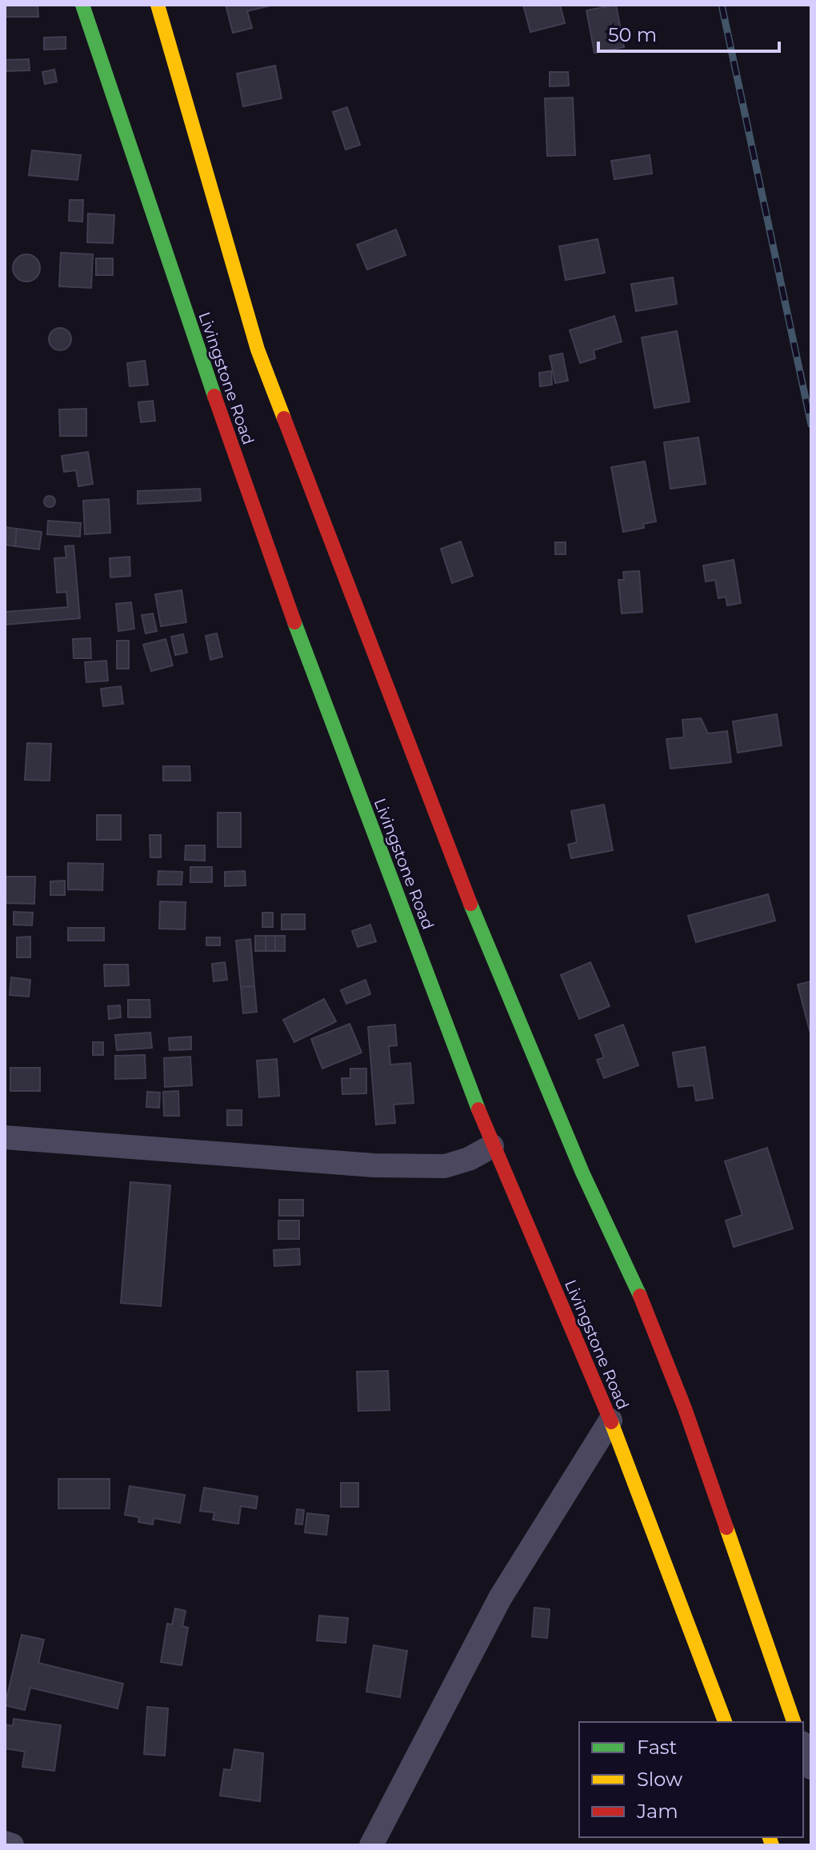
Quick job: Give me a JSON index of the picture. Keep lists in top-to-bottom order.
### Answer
{
  "streets": {
    "main road": ["Livingstone Road"]
  },
  "legend": ["Fast", "Slow", "Jam"],
  "scale_bar": "50 m"
}
